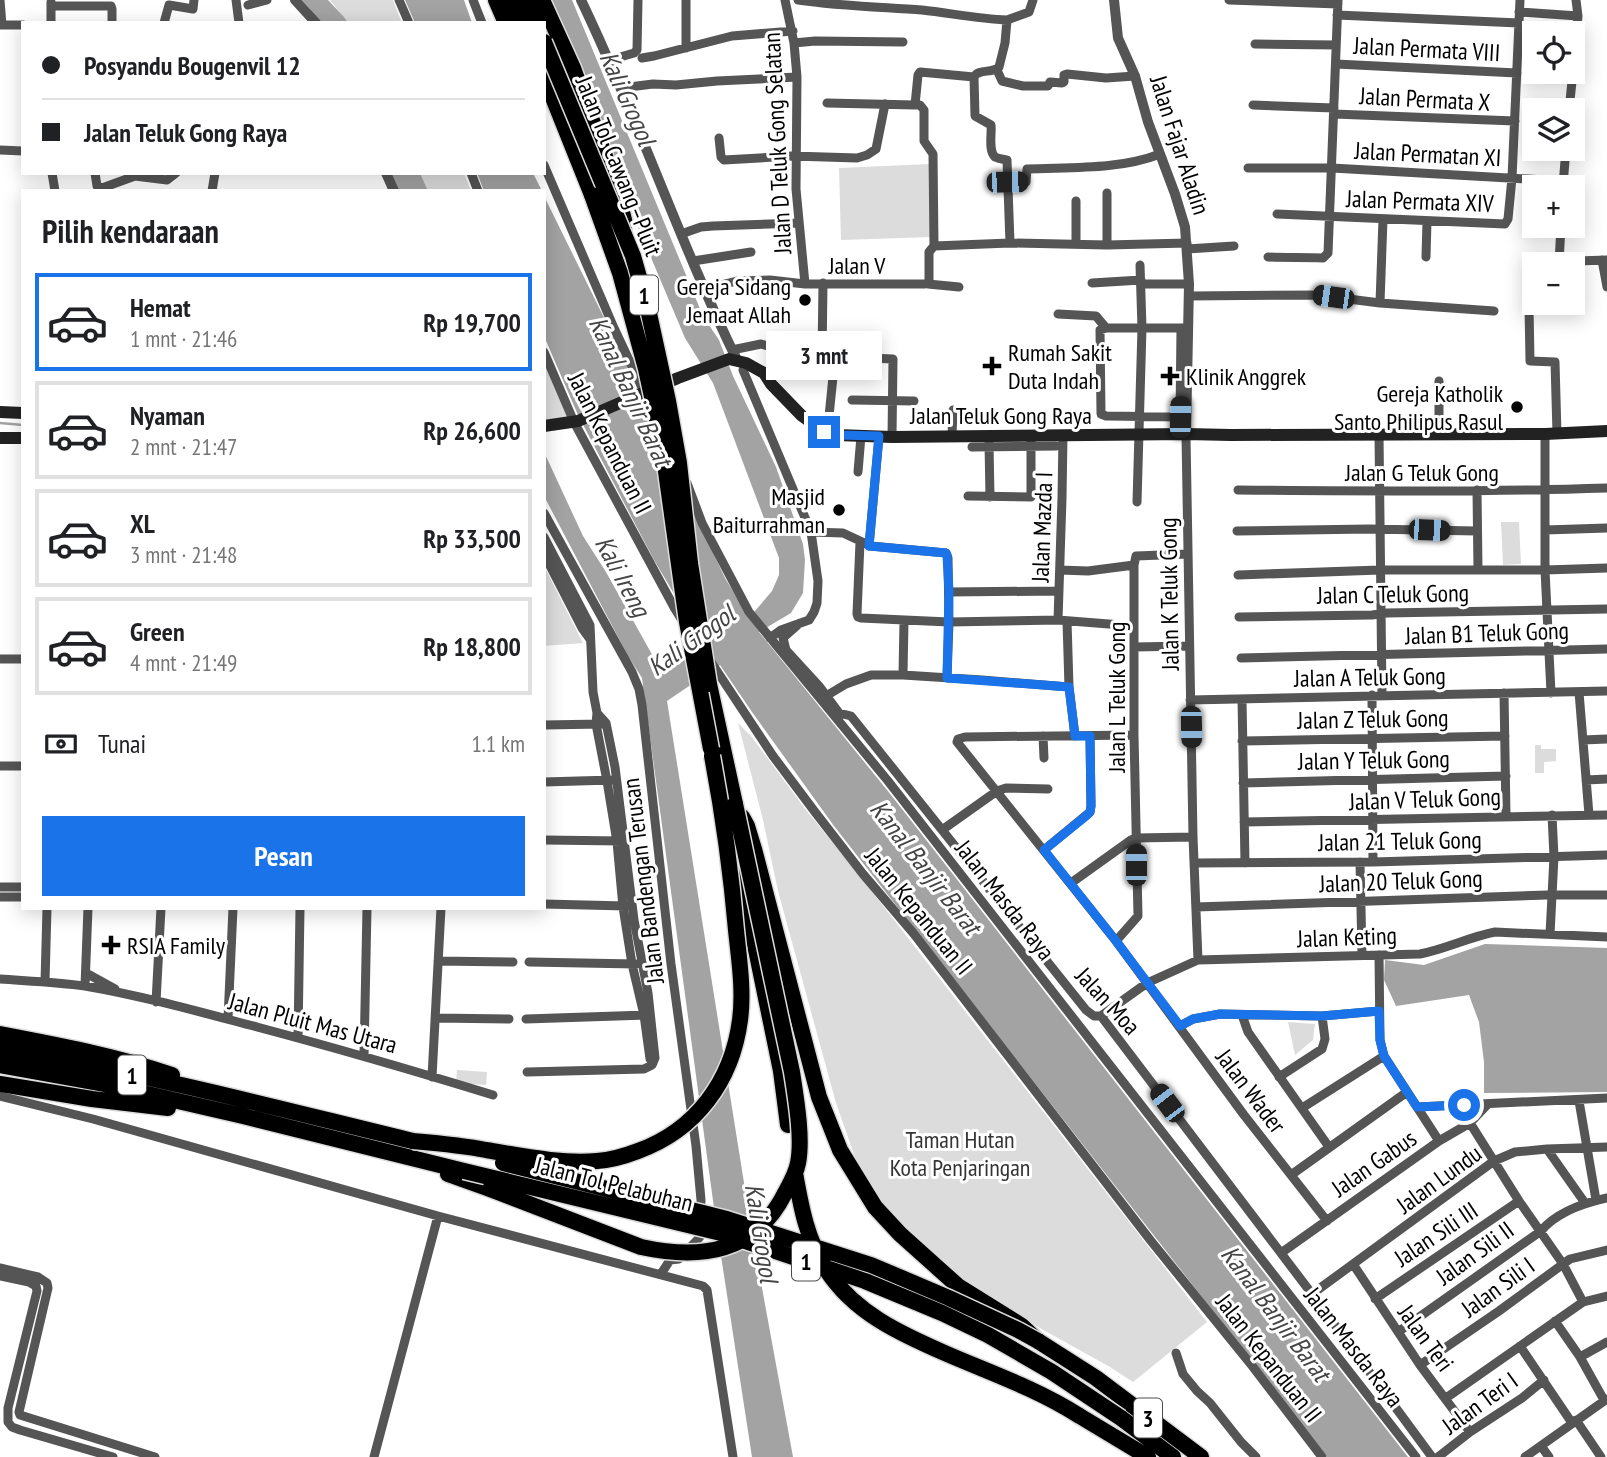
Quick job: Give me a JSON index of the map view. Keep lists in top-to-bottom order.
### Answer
{
  "streets": {
    "highway": [
      "Jalan Tol Cawang–Pluit",
      "1",
      "Jalan Tol Pelabuhan",
      "3"
    ],
    "main road": ["Jalan Teluk Gong Raya"],
    "street": [
      "Jalan Permata VIII",
      "Jalan Permata X",
      "Jalan D Teluk Gong Selatan",
      "Jalan Fajar Aladin",
      "Jalan Permatan XI",
      "Jalan Permata XIV",
      "Jalan V",
      "Jalan Kepanduan II",
      "Jalan G Teluk Gong",
      "Jalan Mazda I",
      "Jalan K Teluk Gong",
      "Jalan C Teluk Gong",
      "Jalan B1 Teluk Gong",
      "Jalan A Teluk Gong",
      "Jalan L Teluk Gong",
      "Jalan Z Teluk Gong",
      "Jalan Y Teluk Gong",
      "Jalan V Teluk Gong",
      "Jalan 21 Teluk Gong",
      "Jalan Bandengan Terusan",
      "Jalan 20 Teluk Gong",
      "Jalan Masda Raya",
      "Jalan Keting",
      "Jalan Moa",
      "Jalan Pluit Mas Utara",
      "Jalan Wader",
      "Jalan Gabus",
      "Jalan Lundu",
      "Jalan Sili III",
      "Jalan Sili II",
      "Jalan Sili I",
      "Jalan Teri",
      "Jalan Teri I"
    ]
  },
  "crossings": [
    ["Jalan D Teluk Gong Selatan", "Jalan V"],
    ["Jalan Fajar Aladin", "Jalan Teluk Gong Raya"],
    ["Jalan Fajar Aladin", "Jalan K Teluk Gong"],
    ["Jalan Permatan XI", "Jalan Permata XIV"],
    ["1", "3"],
    ["Jalan Teluk Gong Raya", "Jalan Mazda I"],
    ["Jalan Teluk Gong Raya", "Jalan K Teluk Gong"],
    ["Jalan K Teluk Gong", "Jalan A Teluk Gong"],
    ["Jalan K Teluk Gong", "Jalan 21 Teluk Gong"],
    ["Jalan K Teluk Gong", "Jalan 20 Teluk Gong"],
    ["Jalan K Teluk Gong", "Jalan Keting"],
    ["Jalan L Teluk Gong", "Jalan Wader"],
    ["Jalan Keting", "Jalan Moa"],
    ["Jalan Keting", "Jalan Wader"],
    ["Jalan Moa", "Jalan Gabus"],
    ["Jalan Moa", "Jalan Lundu"],
    ["Jalan Wader", "Jalan Gabus"],
    ["Jalan Lundu", "Jalan Teri"],
    ["Jalan Sili III", "Jalan Teri"],
    ["Jalan Sili II", "Jalan Teri"],
    ["Jalan Sili I", "Jalan Teri"],
    ["Jalan Teri", "Jalan Teri I"]
  ],
  "water": ["Kali Grogol", "Kanal Banjir Barat", "Kali Ireng"],
  "parks": ["Taman Hutan Kota Penjaringan"],
  "places": {
    "other": ["Gereja Sidang Jemaat Allah", "Gereja Katholik Santo Philipus Rasul", "Masjid Baiturrahman"],
    "health": ["Rumah Sakit Duta Indah", "Klinik Anggrek", "RSIA Family"]
  },
  "page": {
    "map_buttons": ["+", "−"],
    "banner": ["Posyandu Bougenvil 12", "Jalan Teluk Gong Raya"],
    "heading": "Pilih kendaraan",
    "list": [
      {
        "name": "Hemat",
        "note": "1 mnt · 21:46",
        "value": "Rp 19,700"
      },
      {
        "name": "Nyaman",
        "note": "2 mnt · 21:47",
        "value": "Rp 26,600"
      },
      {
        "name": "XL",
        "note": "3 mnt · 21:48",
        "value": "Rp 33,500"
      },
      {
        "name": "Green",
        "note": "4 mnt · 21:49",
        "value": "Rp 18,800"
      }
    ],
    "bubble": "3 mnt",
    "pay": ["Tunai", "1.1 km"],
    "buttons": "Pesan"
  }
}
